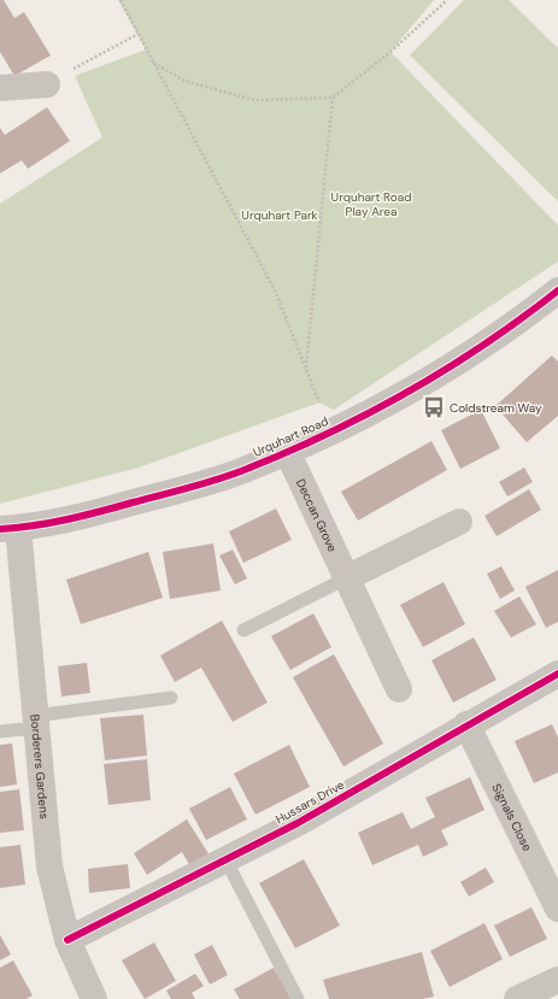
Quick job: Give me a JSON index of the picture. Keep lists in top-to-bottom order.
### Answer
{
  "streets": {
    "street": [
      "Urquhart Road",
      "Deccan Grove",
      "Borderers Gardens",
      "Hussars Drive",
      "Signals Close"
    ]
  },
  "crossings": [
    ["Urquhart Road", "Deccan Grove"],
    ["Urquhart Road", "Borderers Gardens"],
    ["Borderers Gardens", "Hussars Drive"],
    ["Hussars Drive", "Signals Close"]
  ],
  "parks": ["Urquhart Road Play Area", "Urquhart Park"],
  "places": {
    "bus stop": ["Coldstream Way"]
  }
}
